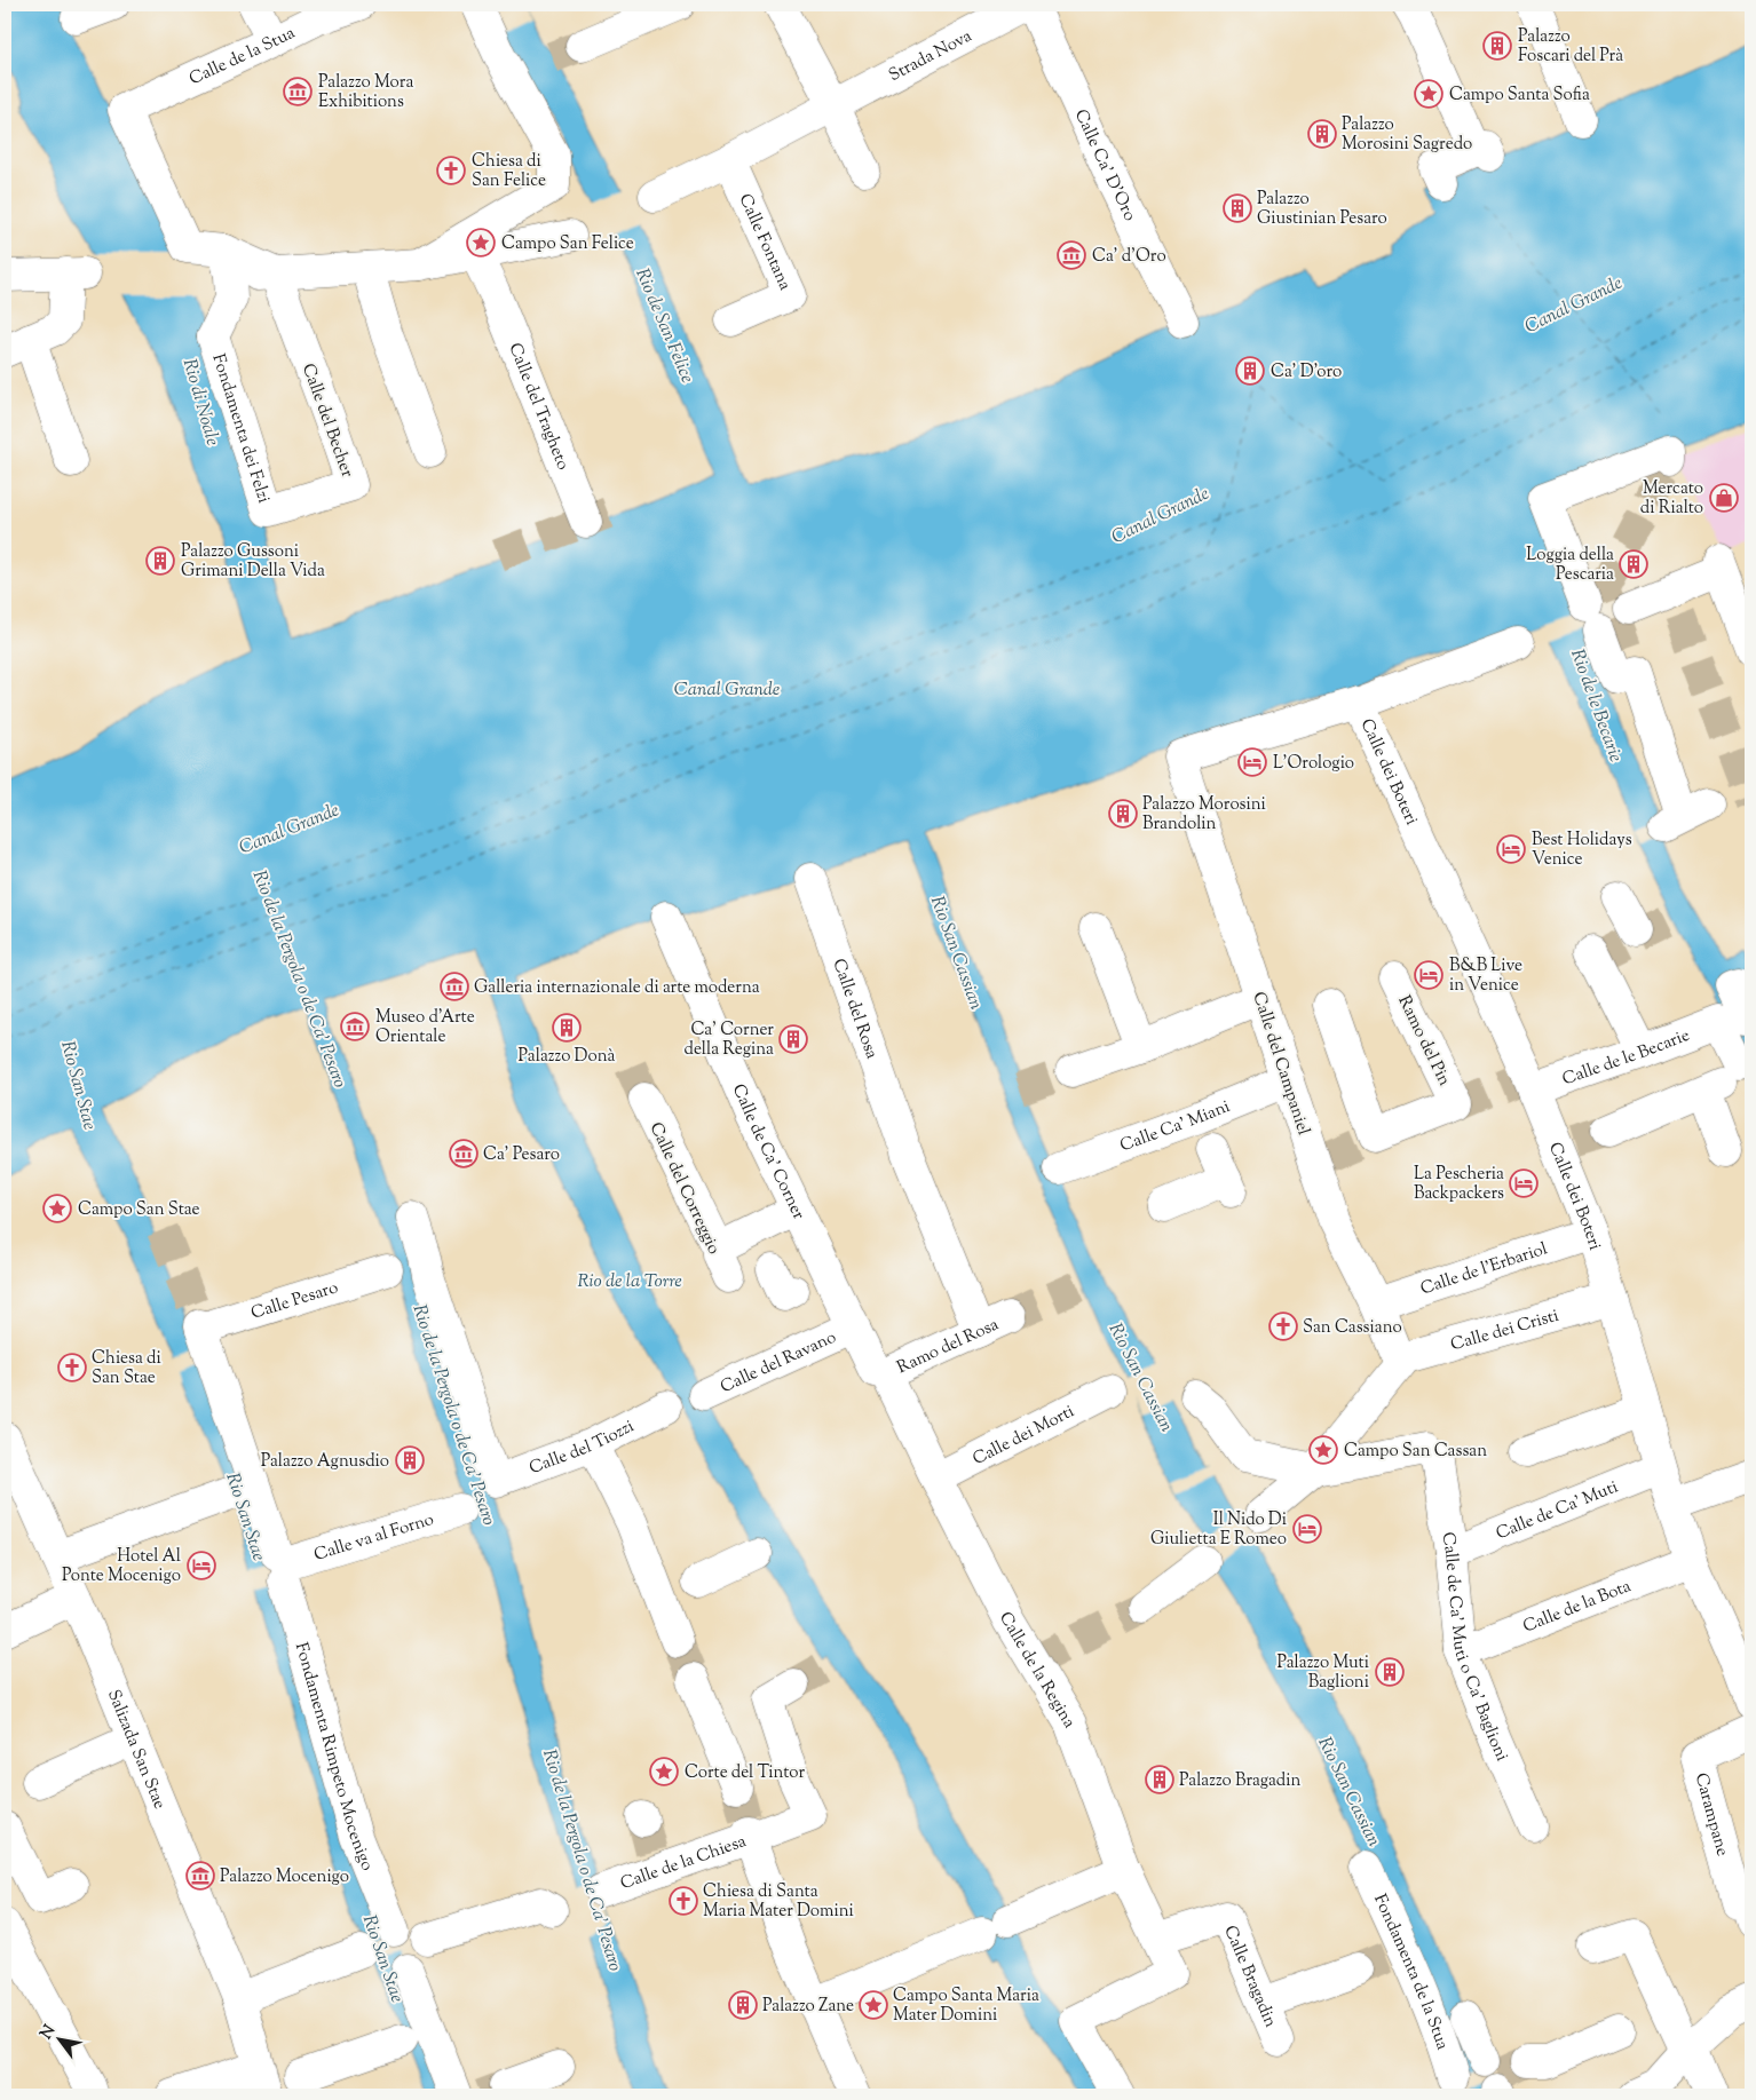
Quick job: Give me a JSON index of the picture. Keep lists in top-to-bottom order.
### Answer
{
  "streets": {
    "street": [
      "Calle de la Stua",
      "Strada Nova",
      "Calle Ca' D'Oro",
      "Calle Fontana",
      "Calle del Tragheto",
      "Calle del Becher",
      "Fondamenta dei Felzi",
      "Calle dei Boteri",
      "Calle del Rosa",
      "Ramo del Pin",
      "Calle de le Becarie",
      "Calle del Campaniel",
      "Calle Ca' Miani",
      "Calle de Ca' Corner",
      "Calle del Correggio",
      "Calle de l'Erbariol",
      "Calle Pesaro",
      "Calle dei Cristi",
      "Ramo del Rosa",
      "Calle del Ravano",
      "Calle dei Morti",
      "Calle del Tiozzi",
      "Calle de Ca' Muti",
      "Calle va al Forno",
      "Calle de la Bota",
      "Calle de Ca' Muti o Ca' Baglioni",
      "Calle de la Regina",
      "Salizada San Stae",
      "Fondamenta Rimpeto Mocenigo",
      "Carampane",
      "Calle de la Chiesa",
      "Fondamenta de la Stua",
      "Calle Bragadin"
    ]
  },
  "crossings": [
    ["Strada Nova", "Calle Fontana"],
    ["Calle del Becher", "Fondamenta dei Felzi"],
    ["Calle dei Boteri", "Calle de le Becarie"],
    ["Calle dei Boteri", "Calle del Campaniel"],
    ["Calle dei Boteri", "Calle de l'Erbariol"],
    ["Calle dei Boteri", "Calle dei Cristi"],
    ["Calle dei Boteri", "Calle de Ca' Muti"],
    ["Calle dei Boteri", "Calle de la Bota"],
    ["Calle del Rosa", "Ramo del Rosa"],
    ["Calle del Campaniel", "Calle Ca' Miani"],
    ["Calle del Campaniel", "Calle de l'Erbariol"],
    ["Calle del Campaniel", "Calle dei Cristi"],
    ["Calle de Ca' Corner", "Calle del Correggio"],
    ["Calle de Ca' Corner", "Ramo del Rosa"],
    ["Calle de Ca' Corner", "Calle del Ravano"],
    ["Calle de Ca' Corner", "Calle de la Regina"],
    ["Calle Pesaro", "Fondamenta Rimpeto Mocenigo"],
    ["Ramo del Rosa", "Calle de la Regina"],
    ["Calle dei Morti", "Calle de la Regina"],
    ["Calle de Ca' Muti", "Calle de Ca' Muti o Ca' Baglioni"],
    ["Calle va al Forno", "Fondamenta Rimpeto Mocenigo"],
    ["Calle de la Bota", "Calle de Ca' Muti o Ca' Baglioni"],
    ["Calle de la Regina", "Calle Bragadin"]
  ],
  "water": [
    "Canal Grande",
    "Rio de San Felice",
    "Rio di Noale",
    "Rio de le Becarie",
    "Rio San Cassian",
    "Rio de la Pergola o de Ca' Pesaro",
    "Rio San Stae",
    "Rio de la Torre"
  ],
  "places": {
    "building": [
      "Palazzo Foscari del Prà",
      "Palazzo Morosini Sagredo",
      "Palazzo Giustinian Pesaro",
      "Ca' D'oro",
      "Palazzo Gussoni Grimani Della Vida",
      "Loggia della Pescaria",
      "Palazzo Morosini Brandolin",
      "Palazzo Donà",
      "Ca' Corner della Regina",
      "Palazzo Agnusdio",
      "Palazzo Muti Baglioni",
      "Palazzo Bragadin",
      "Palazzo Zane"
    ],
    "museum": [
      "Palazzo Mora Exhibitions",
      "Ca' d'Oro",
      "Galleria internazionale di arte moderna",
      "Museo d'Arte Orientale",
      "Ca' Pesaro",
      "Palazzo Mocenigo"
    ],
    "place": [
      "Campo Santa Sofia",
      "Campo San Felice",
      "Campo San Stae",
      "Campo San Cassan",
      "Corte del Tintor",
      "Campo Santa Maria Mater Domini"
    ],
    "church": [
      "Chiesa di San Felice",
      "San Cassiano",
      "Chiesa di San Stae",
      "Chiesa di Santa Maria Mater Domini"
    ],
    "shop": ["Mercato di Rialto"],
    "hotel": [
      "L'Orologio",
      "Best Holidays Venice",
      "B&B Live in Venice",
      "La Pescheria Backpackers",
      "Il Nido Di Giulietta E Romeo",
      "Hotel Al Ponte Mocenigo"
    ]
  },
  "north": "top left"
}
